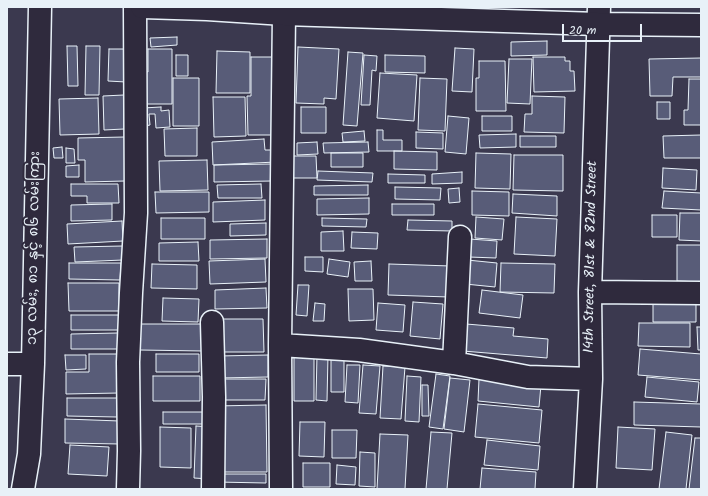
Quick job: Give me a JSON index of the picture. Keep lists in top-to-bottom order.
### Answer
{
  "streets": {
    "street": ["၁၃ လမ်း, ၈၁ နှင့် ၈၆ လမ်းကြား", "14th Street, 81st & 82nd Street"]
  },
  "scale_bar": "20 m"
}
